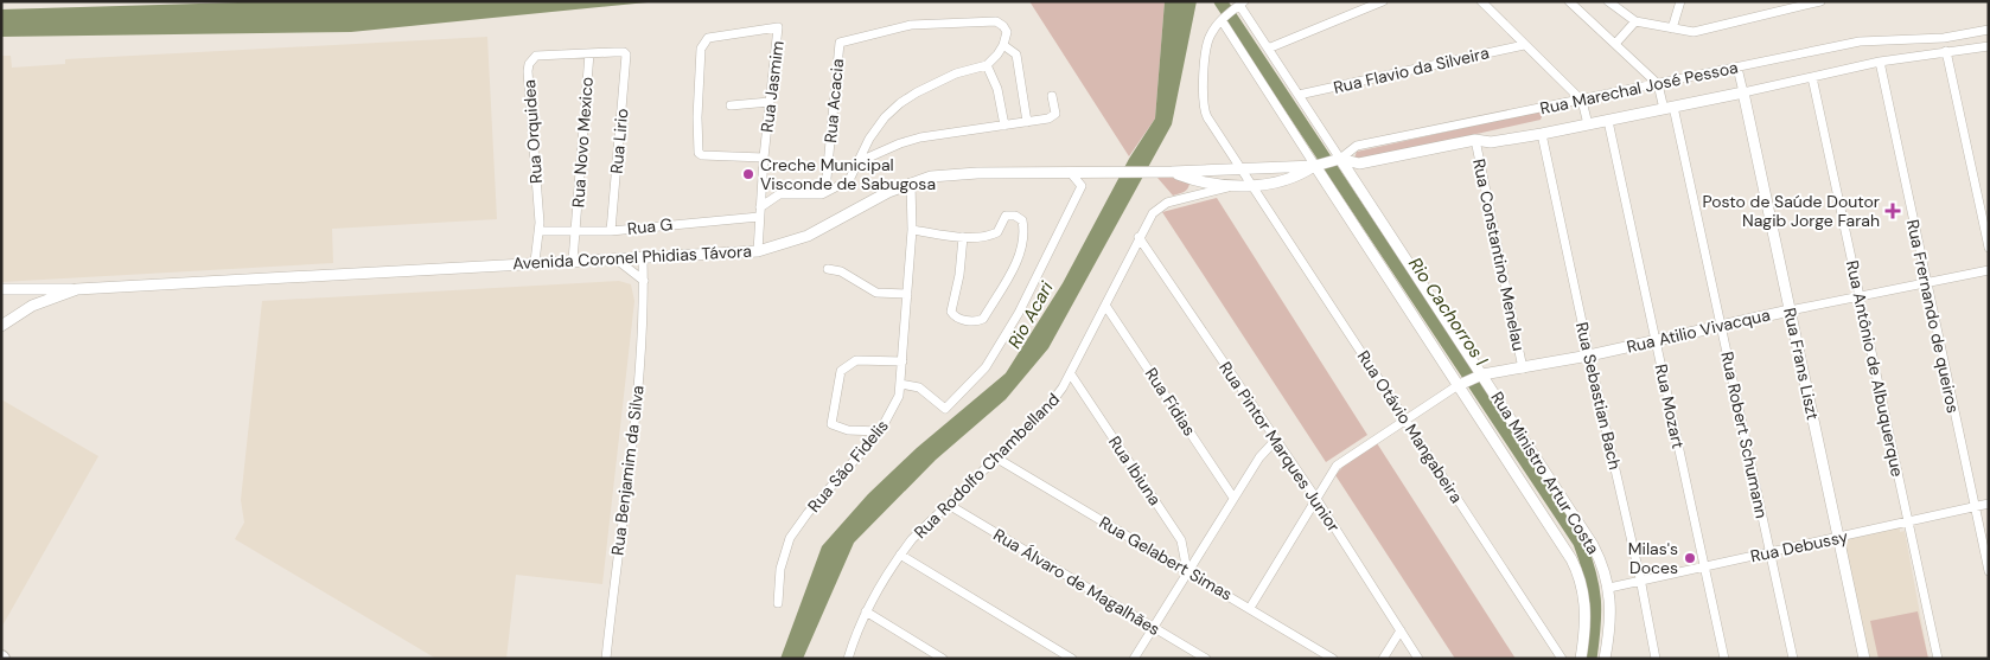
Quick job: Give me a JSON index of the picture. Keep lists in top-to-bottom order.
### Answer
{
  "streets": {
    "street": [
      "Rua Flavio da Silveira",
      "Rua Jasmim",
      "Rua Marechal José Pessoa",
      "Rua Acacia",
      "Rua Orquidea",
      "Rua Lirio",
      "Rua Novo Mexico",
      "Rua G",
      "Rua Constantino Menelau",
      "Avenida Coronel Phidias Távora",
      "Rua Frernando de queiros",
      "Rua Atilio Vivacqua",
      "Rua Frans Liszt",
      "Rua Antônio de Albuquerque",
      "Rua Sebastian Bach",
      "Rua Fídias",
      "Rua Mozart",
      "Rua Otávio Mangabeira",
      "Rua Robert Schumann",
      "Rua Pintor Marques Junior",
      "Rua São Fidelis",
      "Rua Rodolfo Chambelland",
      "Rua Benjamim da Silva",
      "Rua Ibiuna",
      "Rua Ministro Artur Costa",
      "Rua Debussy",
      "Rua Gelabert Simas",
      "Rua Álvaro de Magalhães"
    ]
  },
  "crossings": [
    ["Rua Flavio da Silveira", "Rua Ministro Artur Costa"],
    ["Rua Jasmim", "Rua G"],
    ["Rua Jasmim", "Avenida Coronel Phidias Távora"],
    ["Rua Marechal José Pessoa", "Rua Constantino Menelau"],
    ["Rua Marechal José Pessoa", "Avenida Coronel Phidias Távora"],
    ["Rua Marechal José Pessoa", "Rua Frernando de queiros"],
    ["Rua Marechal José Pessoa", "Rua Frans Liszt"],
    ["Rua Marechal José Pessoa", "Rua Antônio de Albuquerque"],
    ["Rua Marechal José Pessoa", "Rua Sebastian Bach"],
    ["Rua Marechal José Pessoa", "Rua Mozart"],
    ["Rua Marechal José Pessoa", "Rua Otávio Mangabeira"],
    ["Rua Marechal José Pessoa", "Rua Robert Schumann"],
    ["Rua Marechal José Pessoa", "Rua Rodolfo Chambelland"],
    ["Rua Marechal José Pessoa", "Rua Ministro Artur Costa"],
    ["Rua Orquidea", "Rua Lirio"],
    ["Rua Orquidea", "Rua Novo Mexico"],
    ["Rua Orquidea", "Rua G"],
    ["Rua Orquidea", "Avenida Coronel Phidias Távora"],
    ["Rua Lirio", "Rua G"],
    ["Rua Novo Mexico", "Rua G"],
    ["Rua Constantino Menelau", "Rua Atilio Vivacqua"],
    ["Avenida Coronel Phidias Távora", "Rua São Fidelis"],
    ["Avenida Coronel Phidias Távora", "Rua Benjamim da Silva"],
    ["Rua Frernando de queiros", "Rua Atilio Vivacqua"],
    ["Rua Frernando de queiros", "Rua Debussy"],
    ["Rua Atilio Vivacqua", "Rua Frans Liszt"],
    ["Rua Atilio Vivacqua", "Rua Antônio de Albuquerque"],
    ["Rua Atilio Vivacqua", "Rua Sebastian Bach"],
    ["Rua Atilio Vivacqua", "Rua Mozart"],
    ["Rua Atilio Vivacqua", "Rua Robert Schumann"],
    ["Rua Atilio Vivacqua", "Rua Ministro Artur Costa"],
    ["Rua Frans Liszt", "Rua Debussy"],
    ["Rua Antônio de Albuquerque", "Rua Debussy"],
    ["Rua Sebastian Bach", "Rua Debussy"],
    ["Rua Fídias", "Rua Rodolfo Chambelland"],
    ["Rua Mozart", "Rua Debussy"],
    ["Rua Otávio Mangabeira", "Rua Ministro Artur Costa"],
    ["Rua Robert Schumann", "Rua Debussy"],
    ["Rua Pintor Marques Junior", "Rua Rodolfo Chambelland"],
    ["Rua Rodolfo Chambelland", "Rua Ibiuna"],
    ["Rua Rodolfo Chambelland", "Rua Gelabert Simas"],
    ["Rua Rodolfo Chambelland", "Rua Álvaro de Magalhães"],
    ["Rua Ibiuna", "Rua Gelabert Simas"],
    ["Rua Ministro Artur Costa", "Rua Debussy"]
  ],
  "water": ["Rio Cachorros I", "Rio Acari"],
  "places": {
    "other": ["Creche Municipal Visconde de Sabugosa", "Milas's Doces"],
    "health": ["Posto de Saúde Doutor Nagib Jorge Farah"]
  }
}
